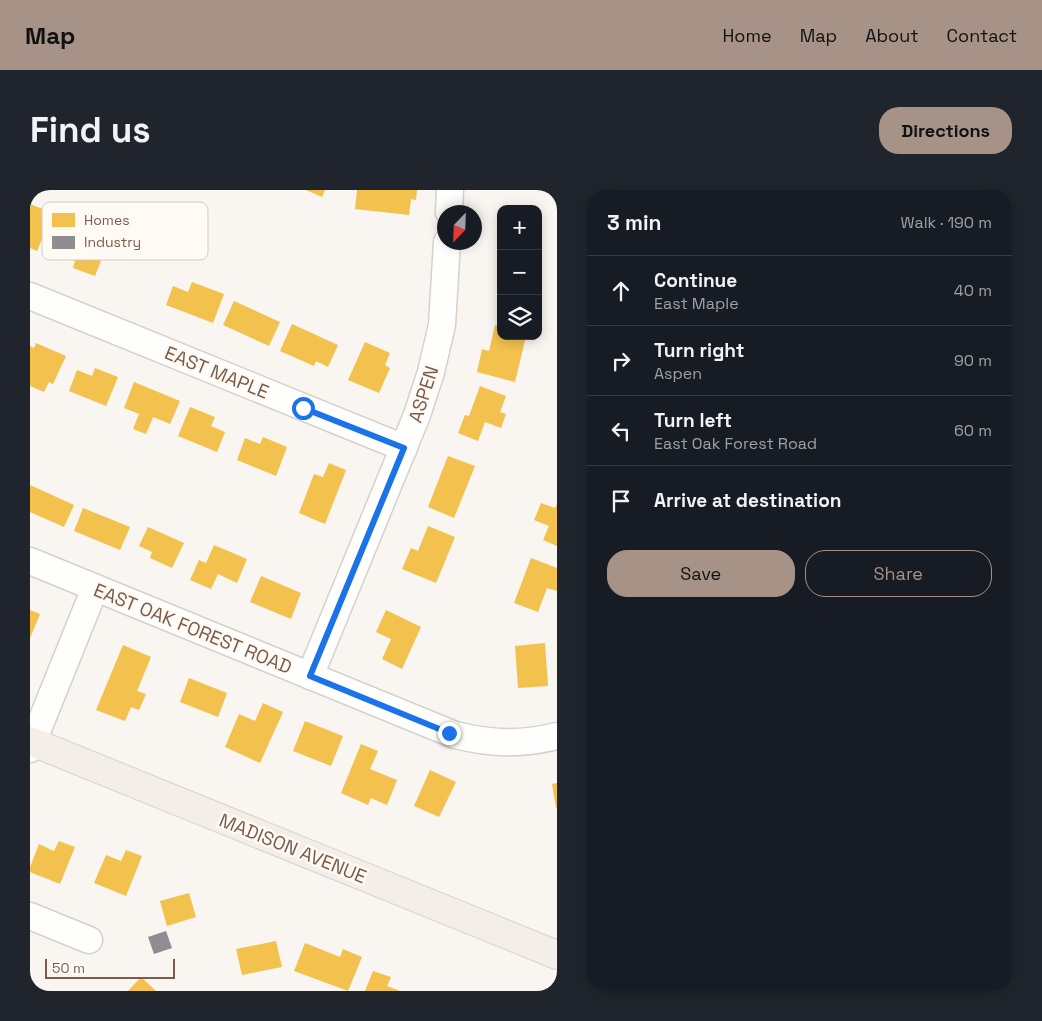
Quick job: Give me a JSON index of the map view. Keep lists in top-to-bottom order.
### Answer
{
  "streets": {
    "main road": ["MADISON AVENUE"],
    "street": ["EAST MAPLE", "ASPEN", "EAST OAK FOREST ROAD"]
  },
  "crossings": [
    ["EAST MAPLE", "ASPEN"],
    ["ASPEN", "EAST OAK FOREST ROAD"]
  ],
  "legend": ["Homes", "Industry"],
  "scale_bar": "50 m",
  "north": "bottom left",
  "page": {
    "header": "Map",
    "nav": [
      "Home",
      "Map",
      "About",
      "Contact"
    ],
    "buttons": [
      "Directions",
      ["Save", "Share"]
    ],
    "title": "Find us",
    "heading": ["3 min", "Walk · 190 m"],
    "map_buttons": ["+", "−"],
    "list": [
      ["Continue", "East Maple", "40 m"],
      ["Turn right", "Aspen", "90 m"],
      ["Turn left", "East Oak Forest Road", "60 m"],
      "Arrive at destination"
    ],
    "scale": "50 m"
  }
}
